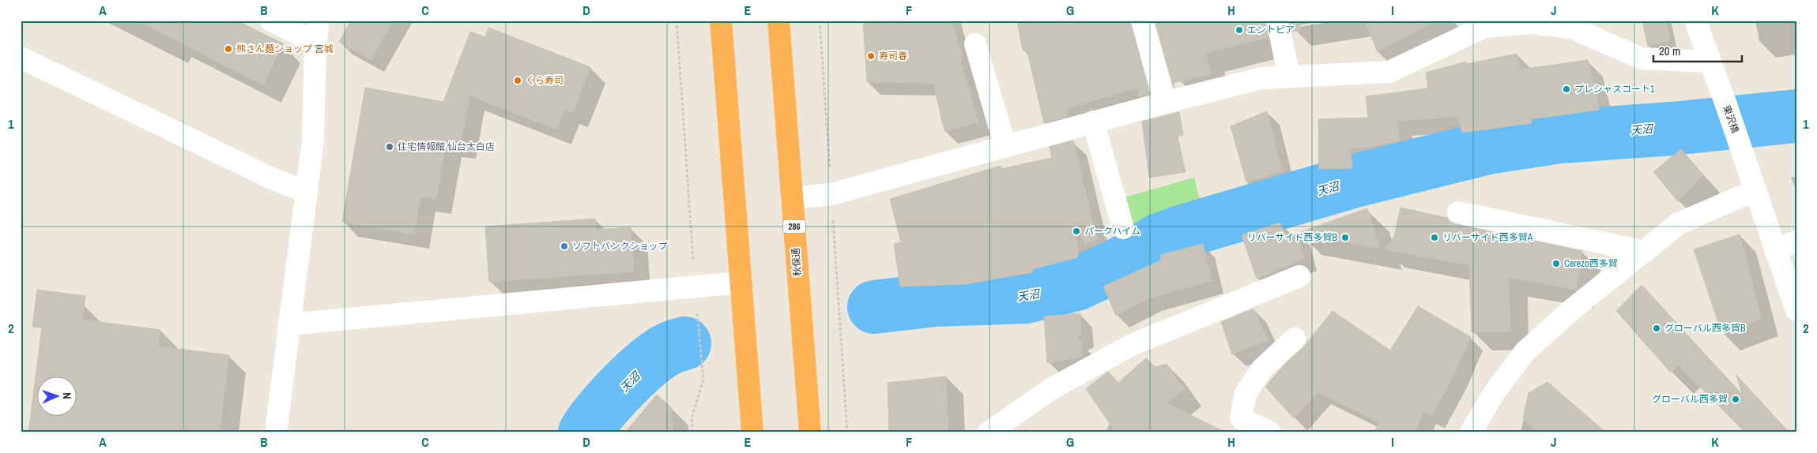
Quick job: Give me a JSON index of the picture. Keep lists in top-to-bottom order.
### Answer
{
  "streets": {
    "highway": ["286", "秋保通"],
    "street": ["東沢橋"]
  },
  "water": ["天沼"],
  "places": [
    "エントピア",
    "熊さん麺ショップ 宮城",
    "寿司春",
    "くら寿司",
    "プレシャスコート1",
    "住宅情報館 仙台太白店",
    "パークハイム",
    "リバーサイド西多賀B",
    "リバーサイド西多賀A",
    "ソフトバンクショップ",
    "Cerezo西多賀",
    "グローバル西多賀B",
    "グローバル西多賀"
  ],
  "scale_bar": "20 m",
  "north": "right",
  "grid": {
    "columns": [
      "A",
      "B",
      "C",
      "D",
      "E",
      "F",
      "G",
      "H",
      "I",
      "J",
      "K"
    ],
    "rows": ["1", "2"]
  }
}
